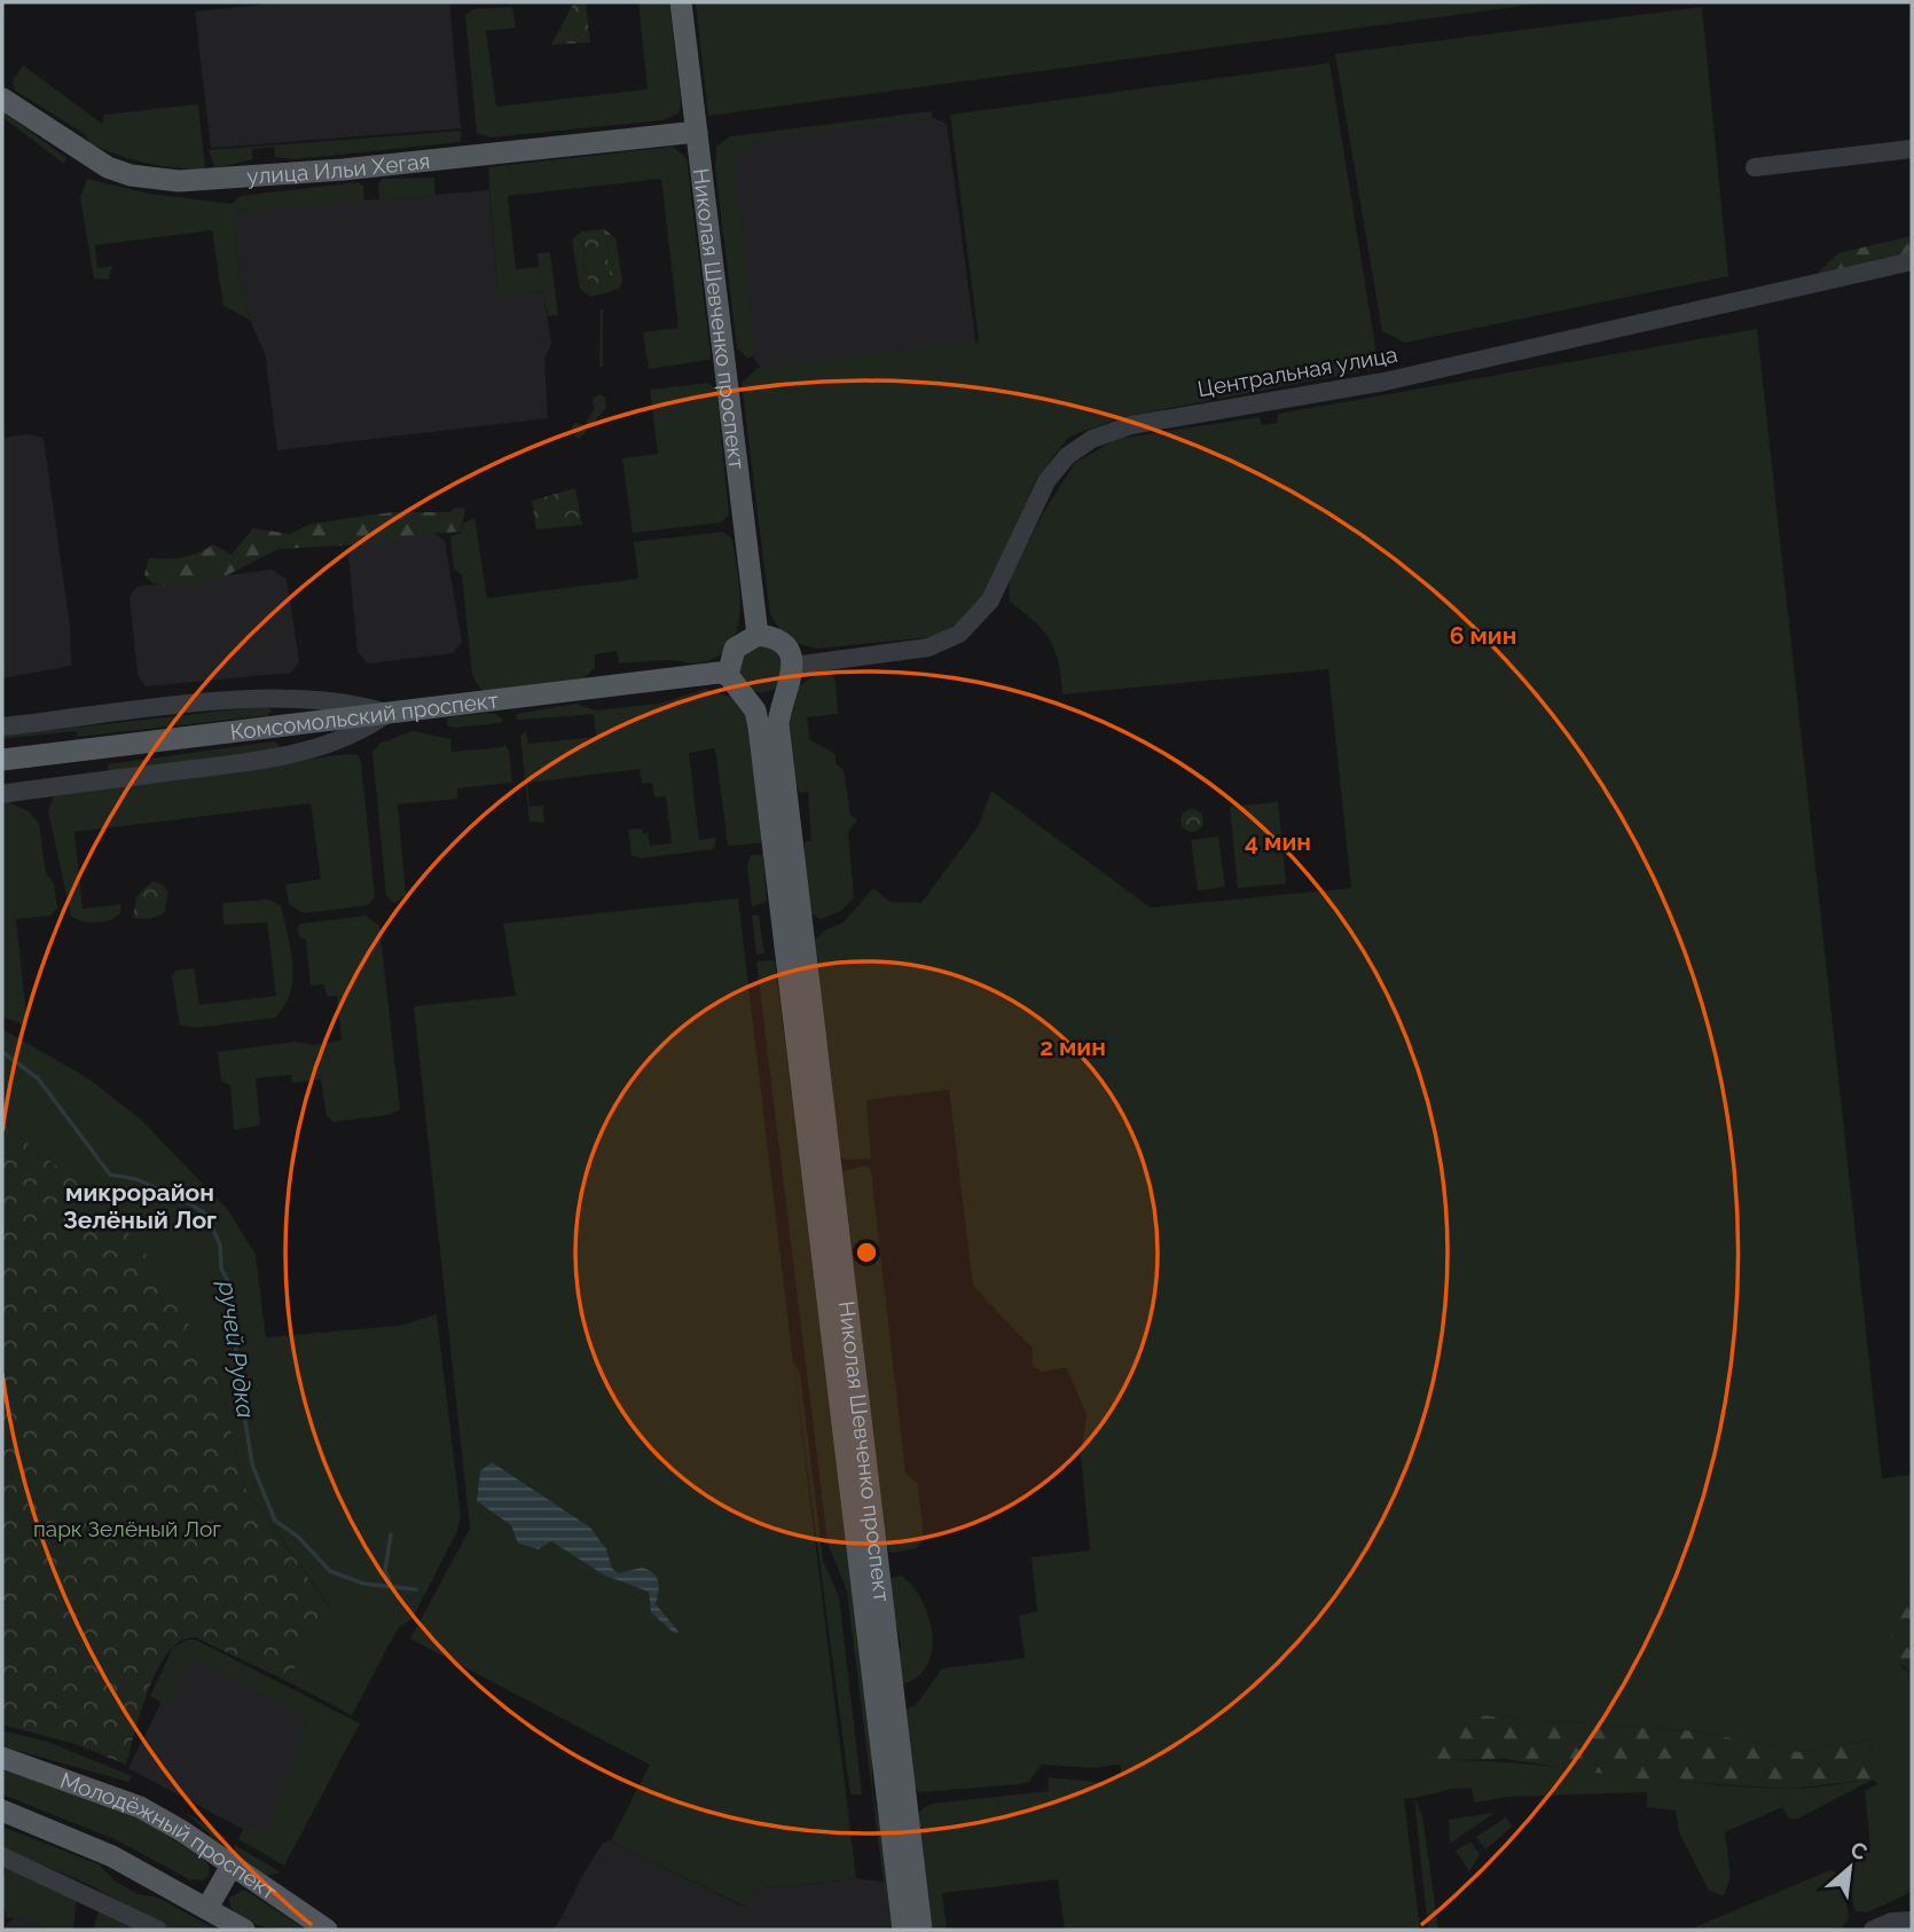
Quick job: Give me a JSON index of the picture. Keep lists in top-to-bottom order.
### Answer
{
  "streets": {
    "main road": [
      "улица Ильи Хегая",
      "Николая Шевченко проспект",
      "Комсомольский проспект",
      "Молодёжный проспект"
    ],
    "street": ["Центральная улица"]
  },
  "crossings": [
    ["улица Ильи Хегая", "Николая Шевченко проспект"],
    ["Николая Шевченко проспект", "Центральная улица"],
    ["Николая Шевченко проспект", "Комсомольский проспект"],
    ["Центральная улица", "Комсомольский проспект"]
  ],
  "districts": ["микрорайон Зелёный Лог"],
  "water": ["ручей Рудка"],
  "parks": ["парк Зелёный Лог"],
  "north": "top right",
  "rings": ["6 мин", "4 мин", "2 мин"]
}
